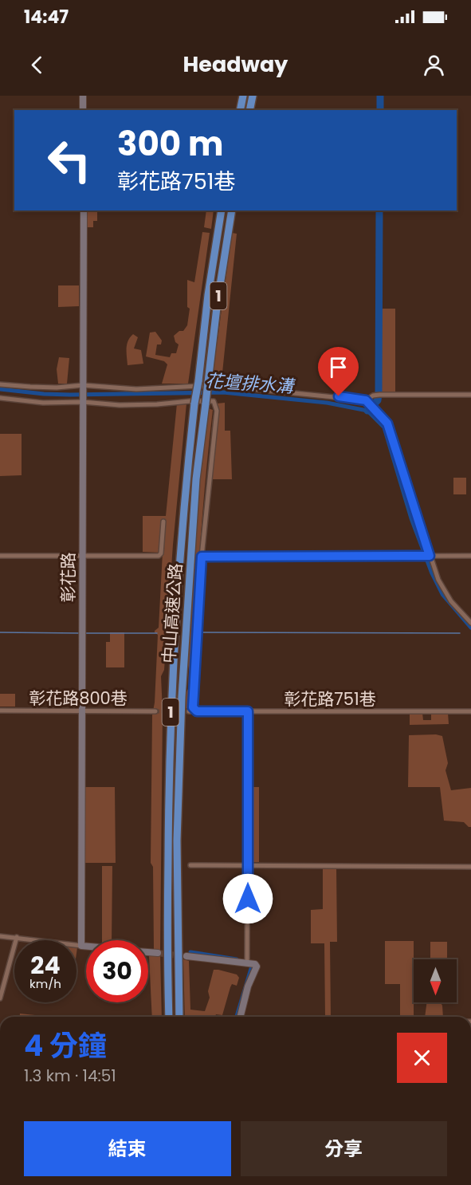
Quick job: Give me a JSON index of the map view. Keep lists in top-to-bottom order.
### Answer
{
  "streets": {
    "highway": ["1", "中山高速公路"],
    "street": ["彰花路", "彰花路800巷", "彰花路751巷"]
  },
  "crossings": [
    ["彰花路", "彰花路800巷"]
  ],
  "water": ["花壇排水溝"],
  "north": "bottom",
  "page": {
    "status": "14:47",
    "header": "Headway",
    "turn": ["300 m", "彰花路751巷"],
    "speed": "24 km/h",
    "limit": "30",
    "heading": ["4 分鐘", "1.3 km · 14:51"],
    "buttons": ["結束", "分享"]
  }
}
